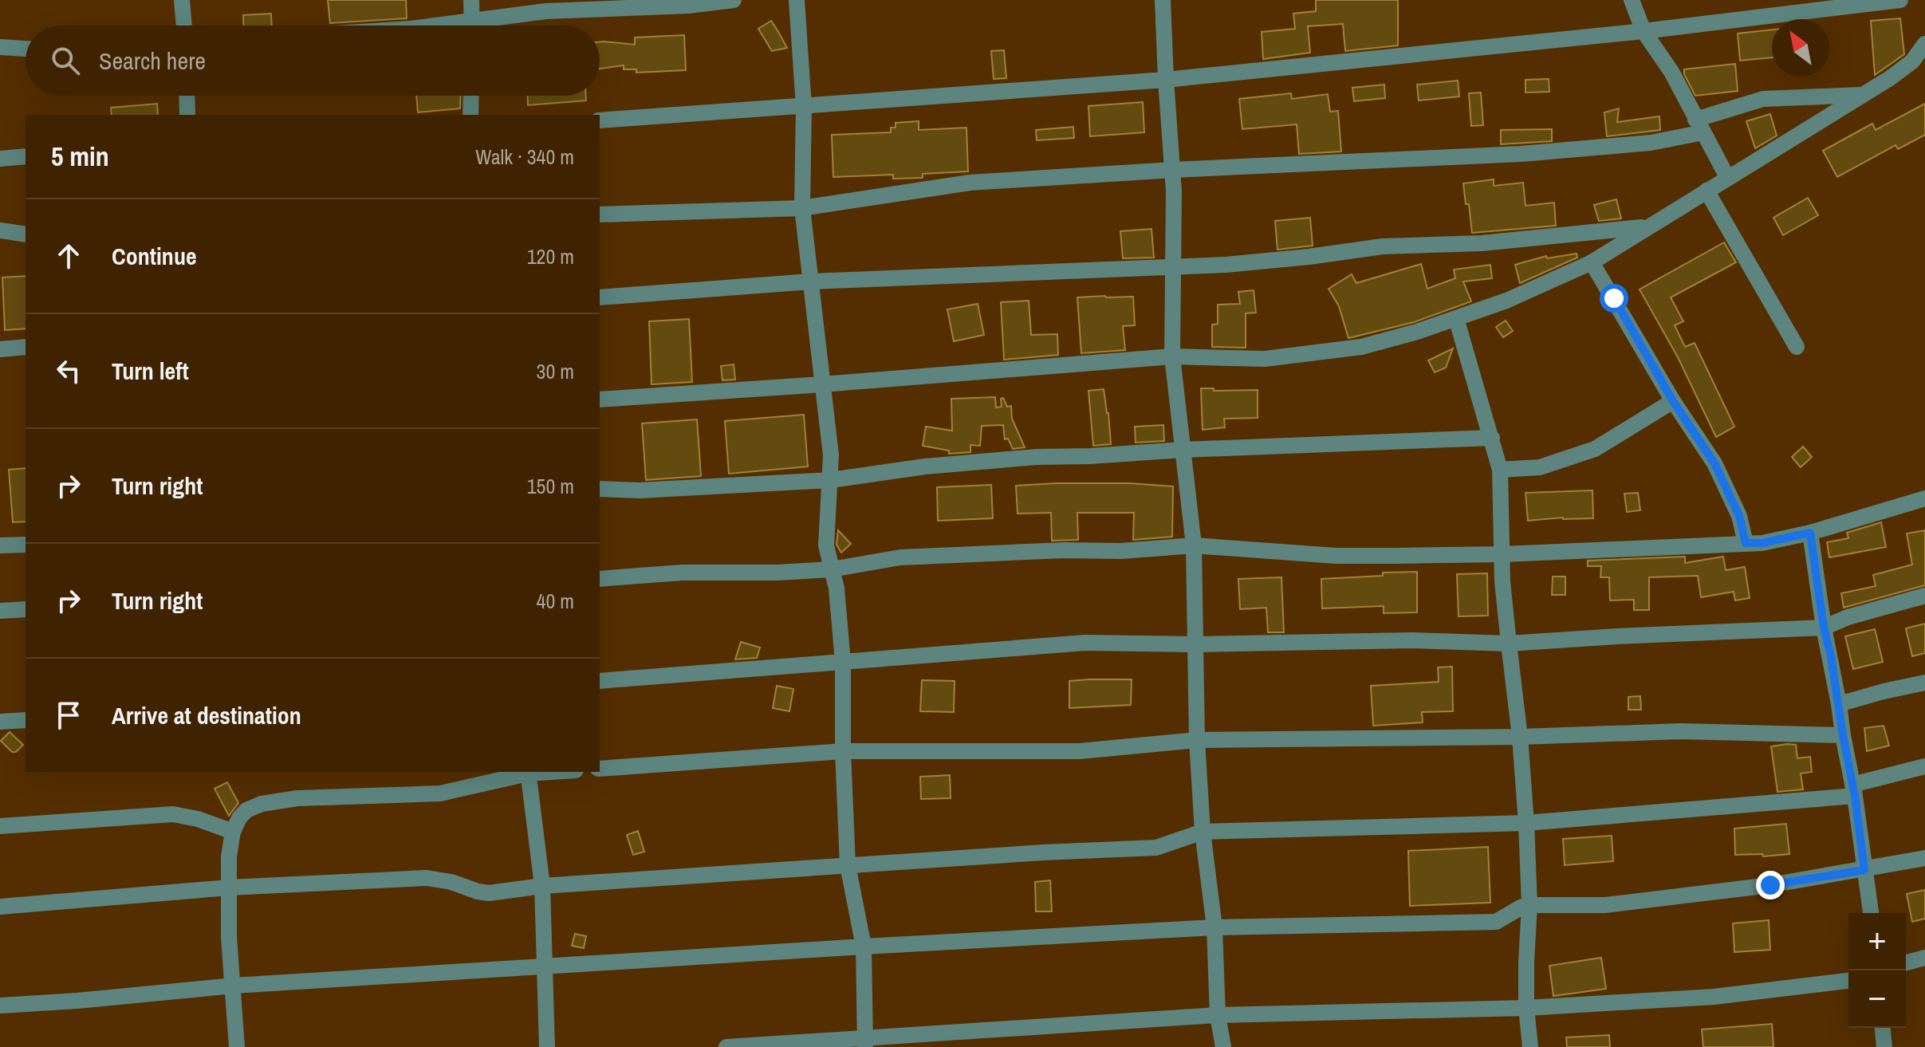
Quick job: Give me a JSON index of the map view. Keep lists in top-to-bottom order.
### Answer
{
  "north": "top left",
  "page": {
    "search": "Search here",
    "heading": ["5 min", "Walk · 340 m"],
    "list": [
      ["Continue", "120 m"],
      ["Turn left", "30 m"],
      ["Turn right", "150 m"],
      ["Turn right", "40 m"],
      "Arrive at destination"
    ],
    "map_buttons": ["+", "−"]
  }
}
